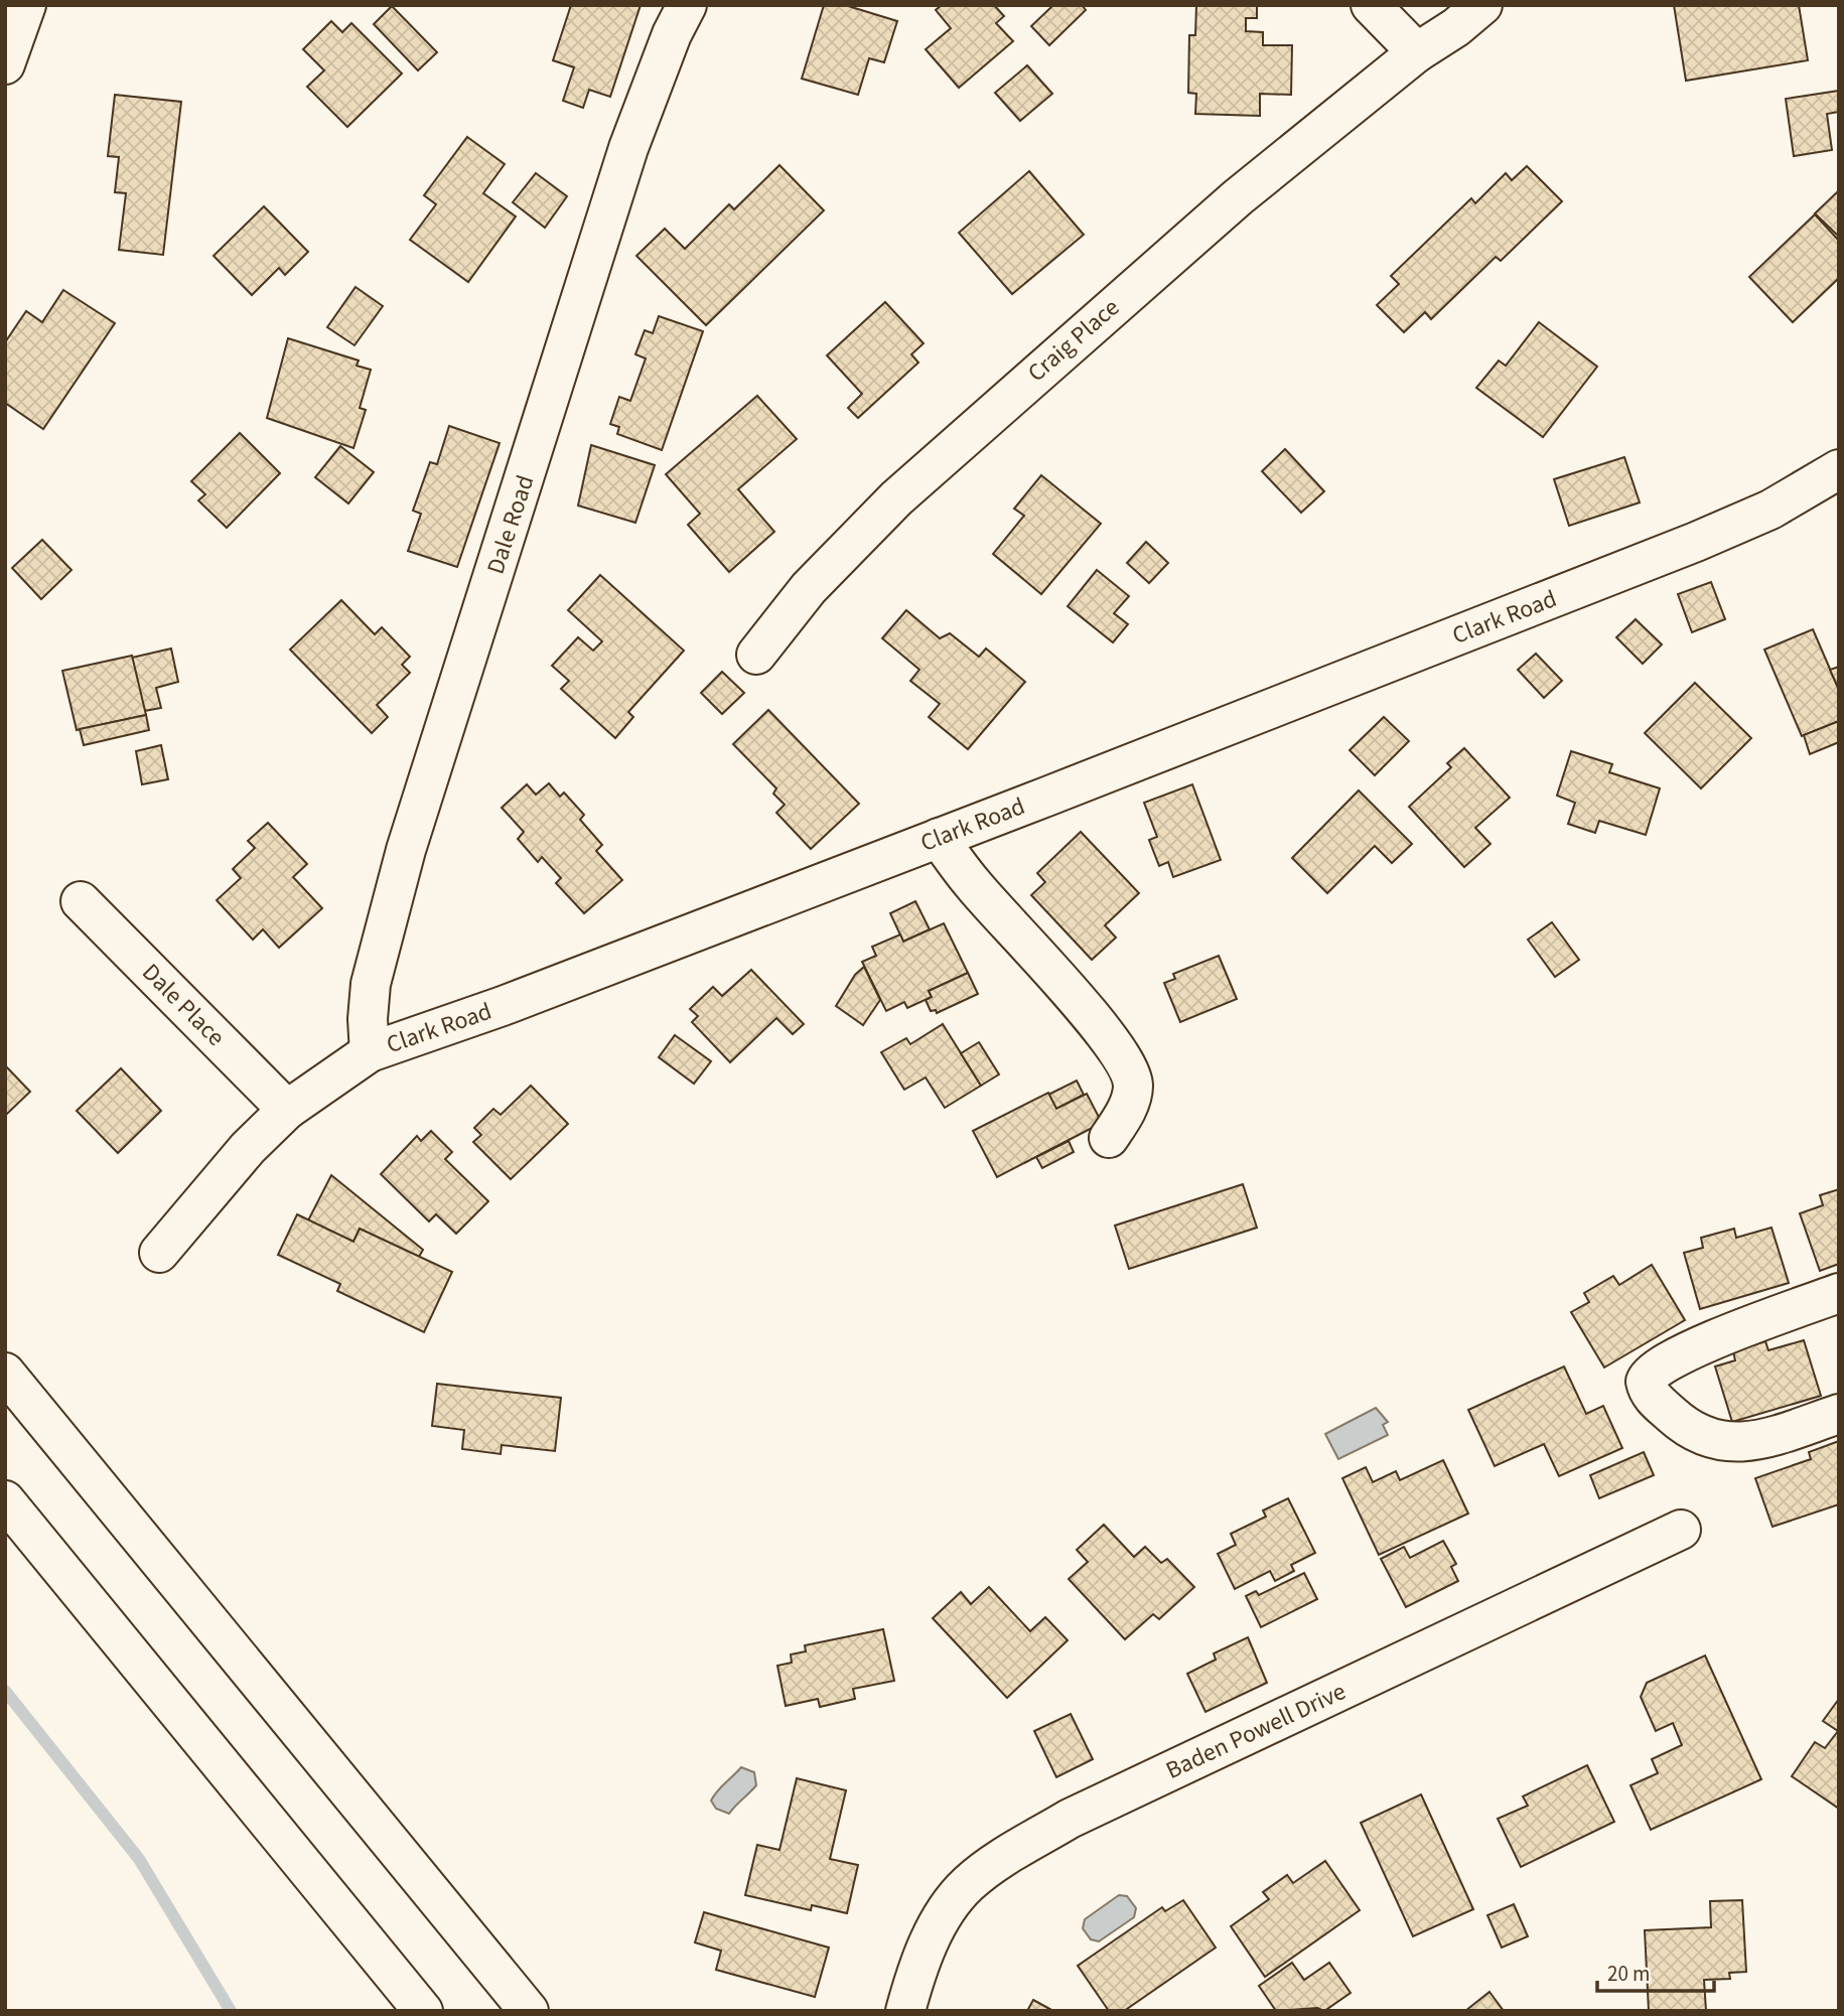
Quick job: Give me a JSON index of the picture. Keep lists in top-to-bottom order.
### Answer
{
  "streets": {
    "main road": [
      "Craig Place",
      "Dale Road",
      "Clark Road",
      "Dale Place",
      "Baden Powell Drive"
    ]
  },
  "crossings": [
    ["Dale Road", "Clark Road"],
    ["Clark Road", "Dale Place"]
  ],
  "scale_bar": "20 m"
}
